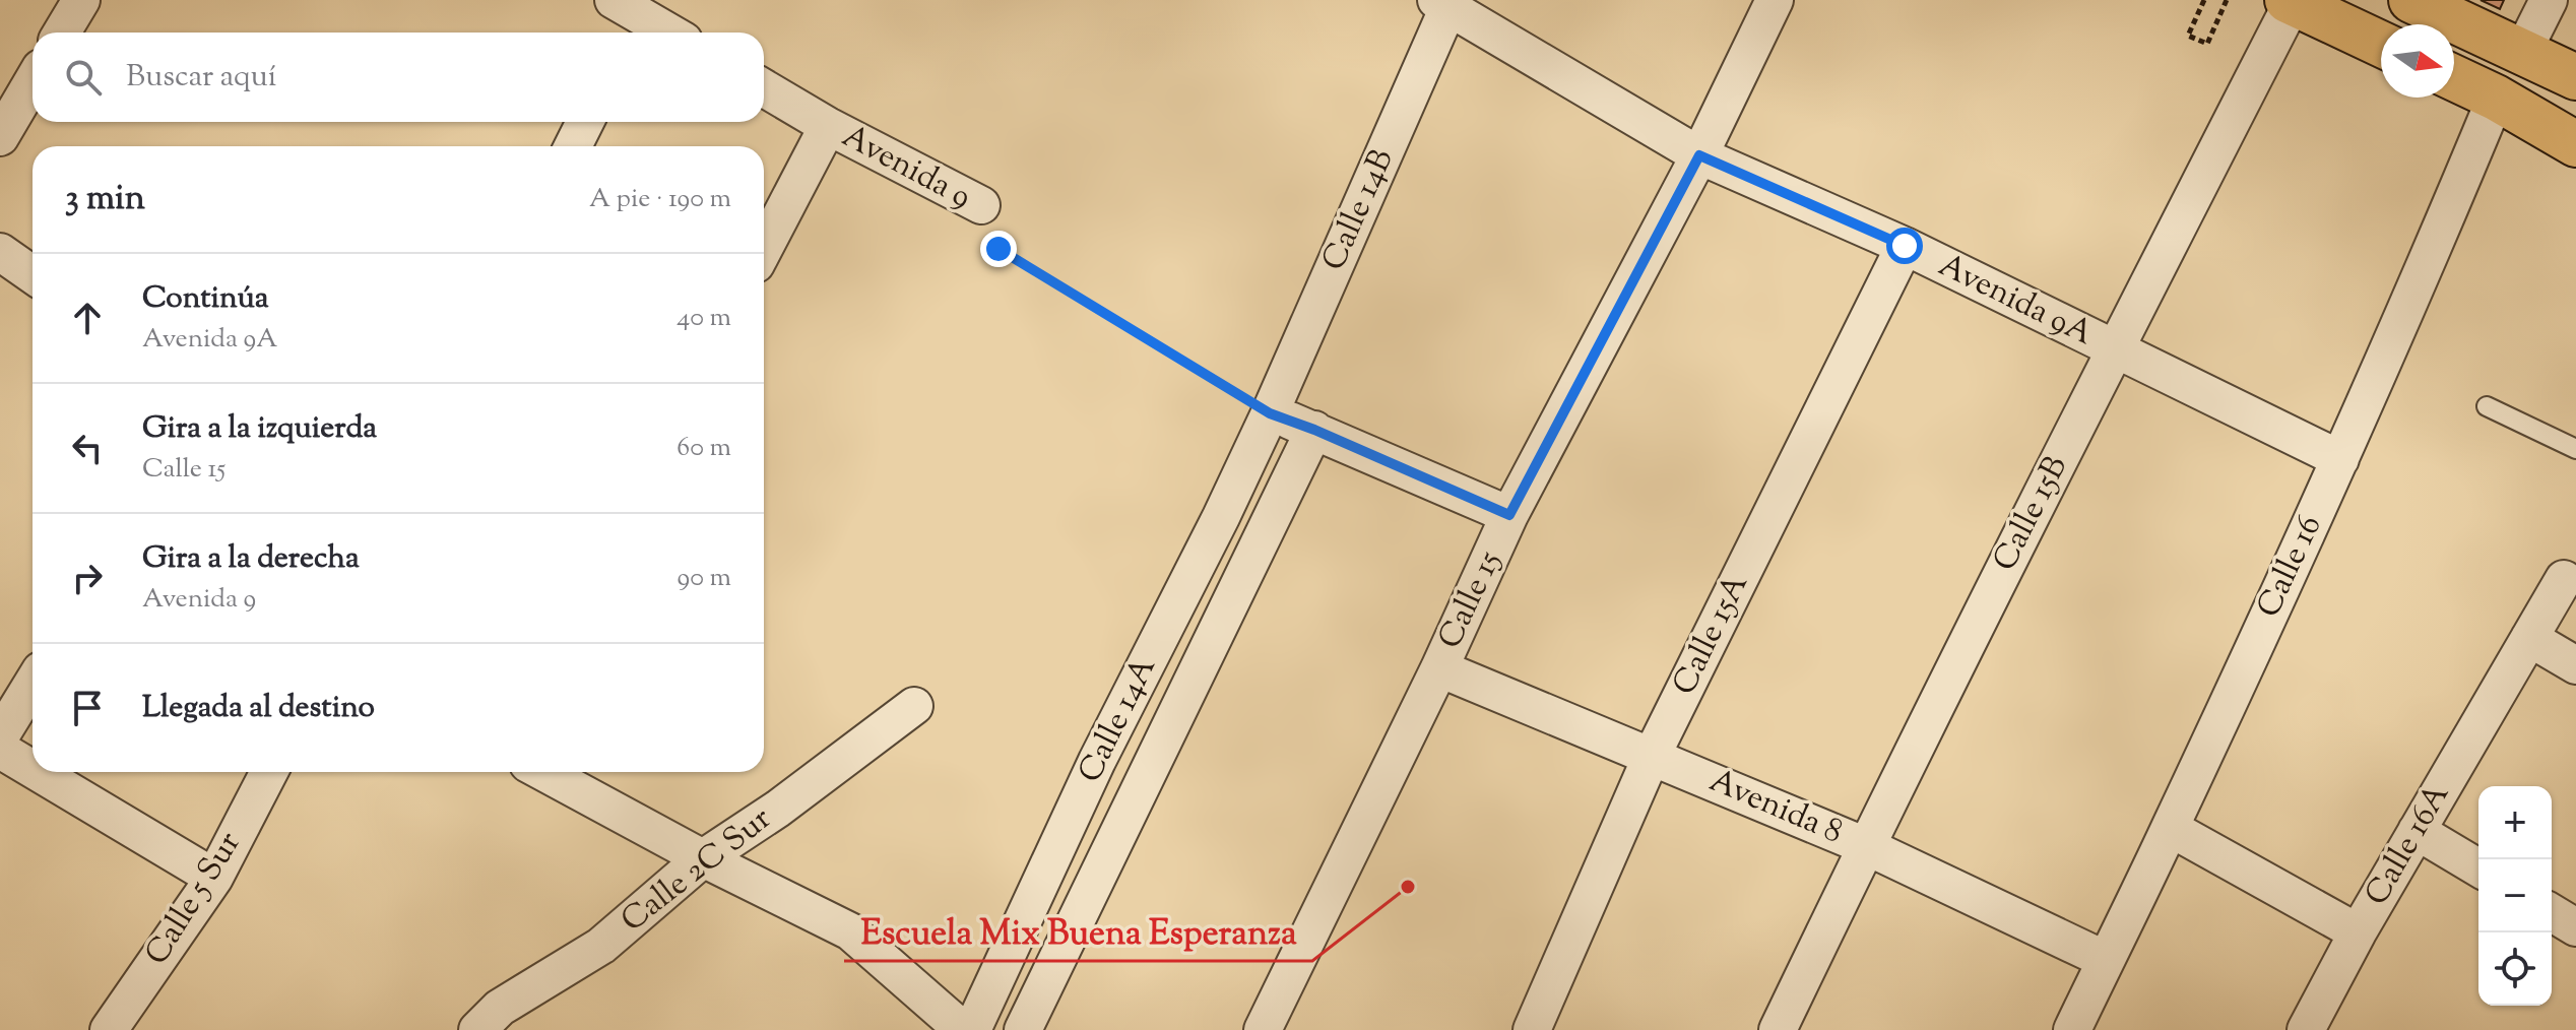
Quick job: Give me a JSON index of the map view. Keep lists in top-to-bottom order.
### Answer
{
  "streets": {
    "street": [
      "Avenida 9",
      "Calle 14B",
      "Avenida 9A",
      "Calle 15B",
      "Calle 16",
      "Calle 15",
      "Calle 15A",
      "Calle 14A",
      "Avenida 8",
      "Calle 16A",
      "Calle 2C Sur",
      "Calle 5 Sur"
    ]
  },
  "crossings": [
    ["Avenida 9", "Calle 14B"],
    ["Avenida 9", "Calle 14A"],
    ["Calle 14B", "Avenida 9A"],
    ["Calle 14B", "Calle 14A"],
    ["Avenida 9A", "Calle 15B"],
    ["Avenida 9A", "Calle 16"],
    ["Avenida 9A", "Calle 15"],
    ["Avenida 9A", "Calle 15A"],
    ["Calle 15B", "Avenida 8"],
    ["Calle 16", "Avenida 8"],
    ["Calle 15", "Avenida 8"],
    ["Calle 15A", "Avenida 8"]
  ],
  "places": ["Escuela Mix Buena Esperanza"],
  "north": "right",
  "page": {
    "search": "Buscar aquí",
    "heading": ["3 min", "A pie · 190 m"],
    "list": [
      ["Continúa", "Avenida 9A", "40 m"],
      ["Gira a la izquierda", "Calle 15", "60 m"],
      ["Gira a la derecha", "Avenida 9", "90 m"],
      "Llegada al destino"
    ],
    "map_buttons": ["+", "−"]
  }
}
